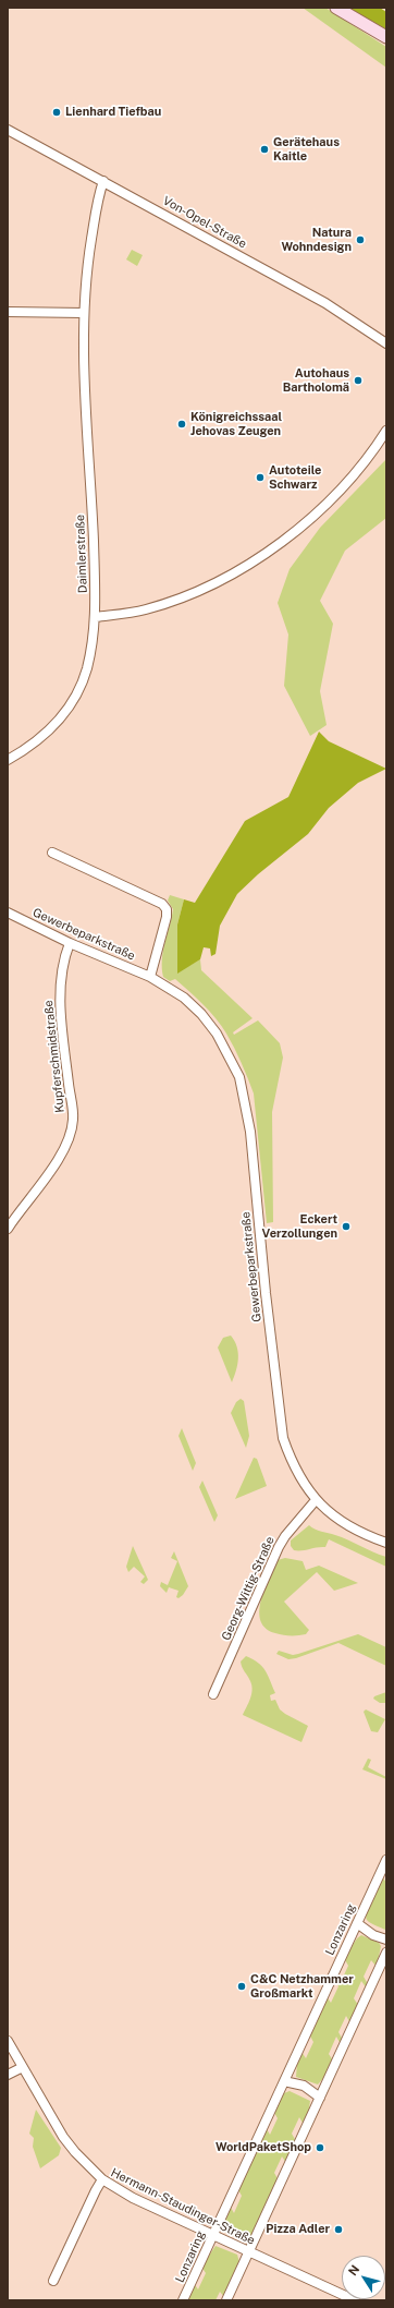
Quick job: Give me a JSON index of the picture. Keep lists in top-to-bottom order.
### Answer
{
  "streets": {
    "street": [
      "Von-Opel-Straße",
      "Daimlerstraße",
      "Gewerbeparkstraße",
      "Kupferschmidstraße",
      "Georg-Wittig-Straße",
      "Lonzaring",
      "Hermann-Staudinger-Straße"
    ]
  },
  "crossings": [
    ["Von-Opel-Straße", "Daimlerstraße"],
    ["Gewerbeparkstraße", "Kupferschmidstraße"],
    ["Gewerbeparkstraße", "Georg-Wittig-Straße"],
    ["Lonzaring", "Hermann-Staudinger-Straße"]
  ],
  "places": [
    "Lienhard Tiefbau",
    "Gerätehaus Kaitle",
    "Natura Wohndesign",
    "Autohaus Bartholomä",
    "Königreichssaal Jehovas Zeugen",
    "Autoteile Schwarz",
    "Eckert Verzollungen",
    "C&C Netzhammer Großmarkt",
    "WorldPaketShop",
    "Pizza Adler"
  ],
  "north": "top left"
}
